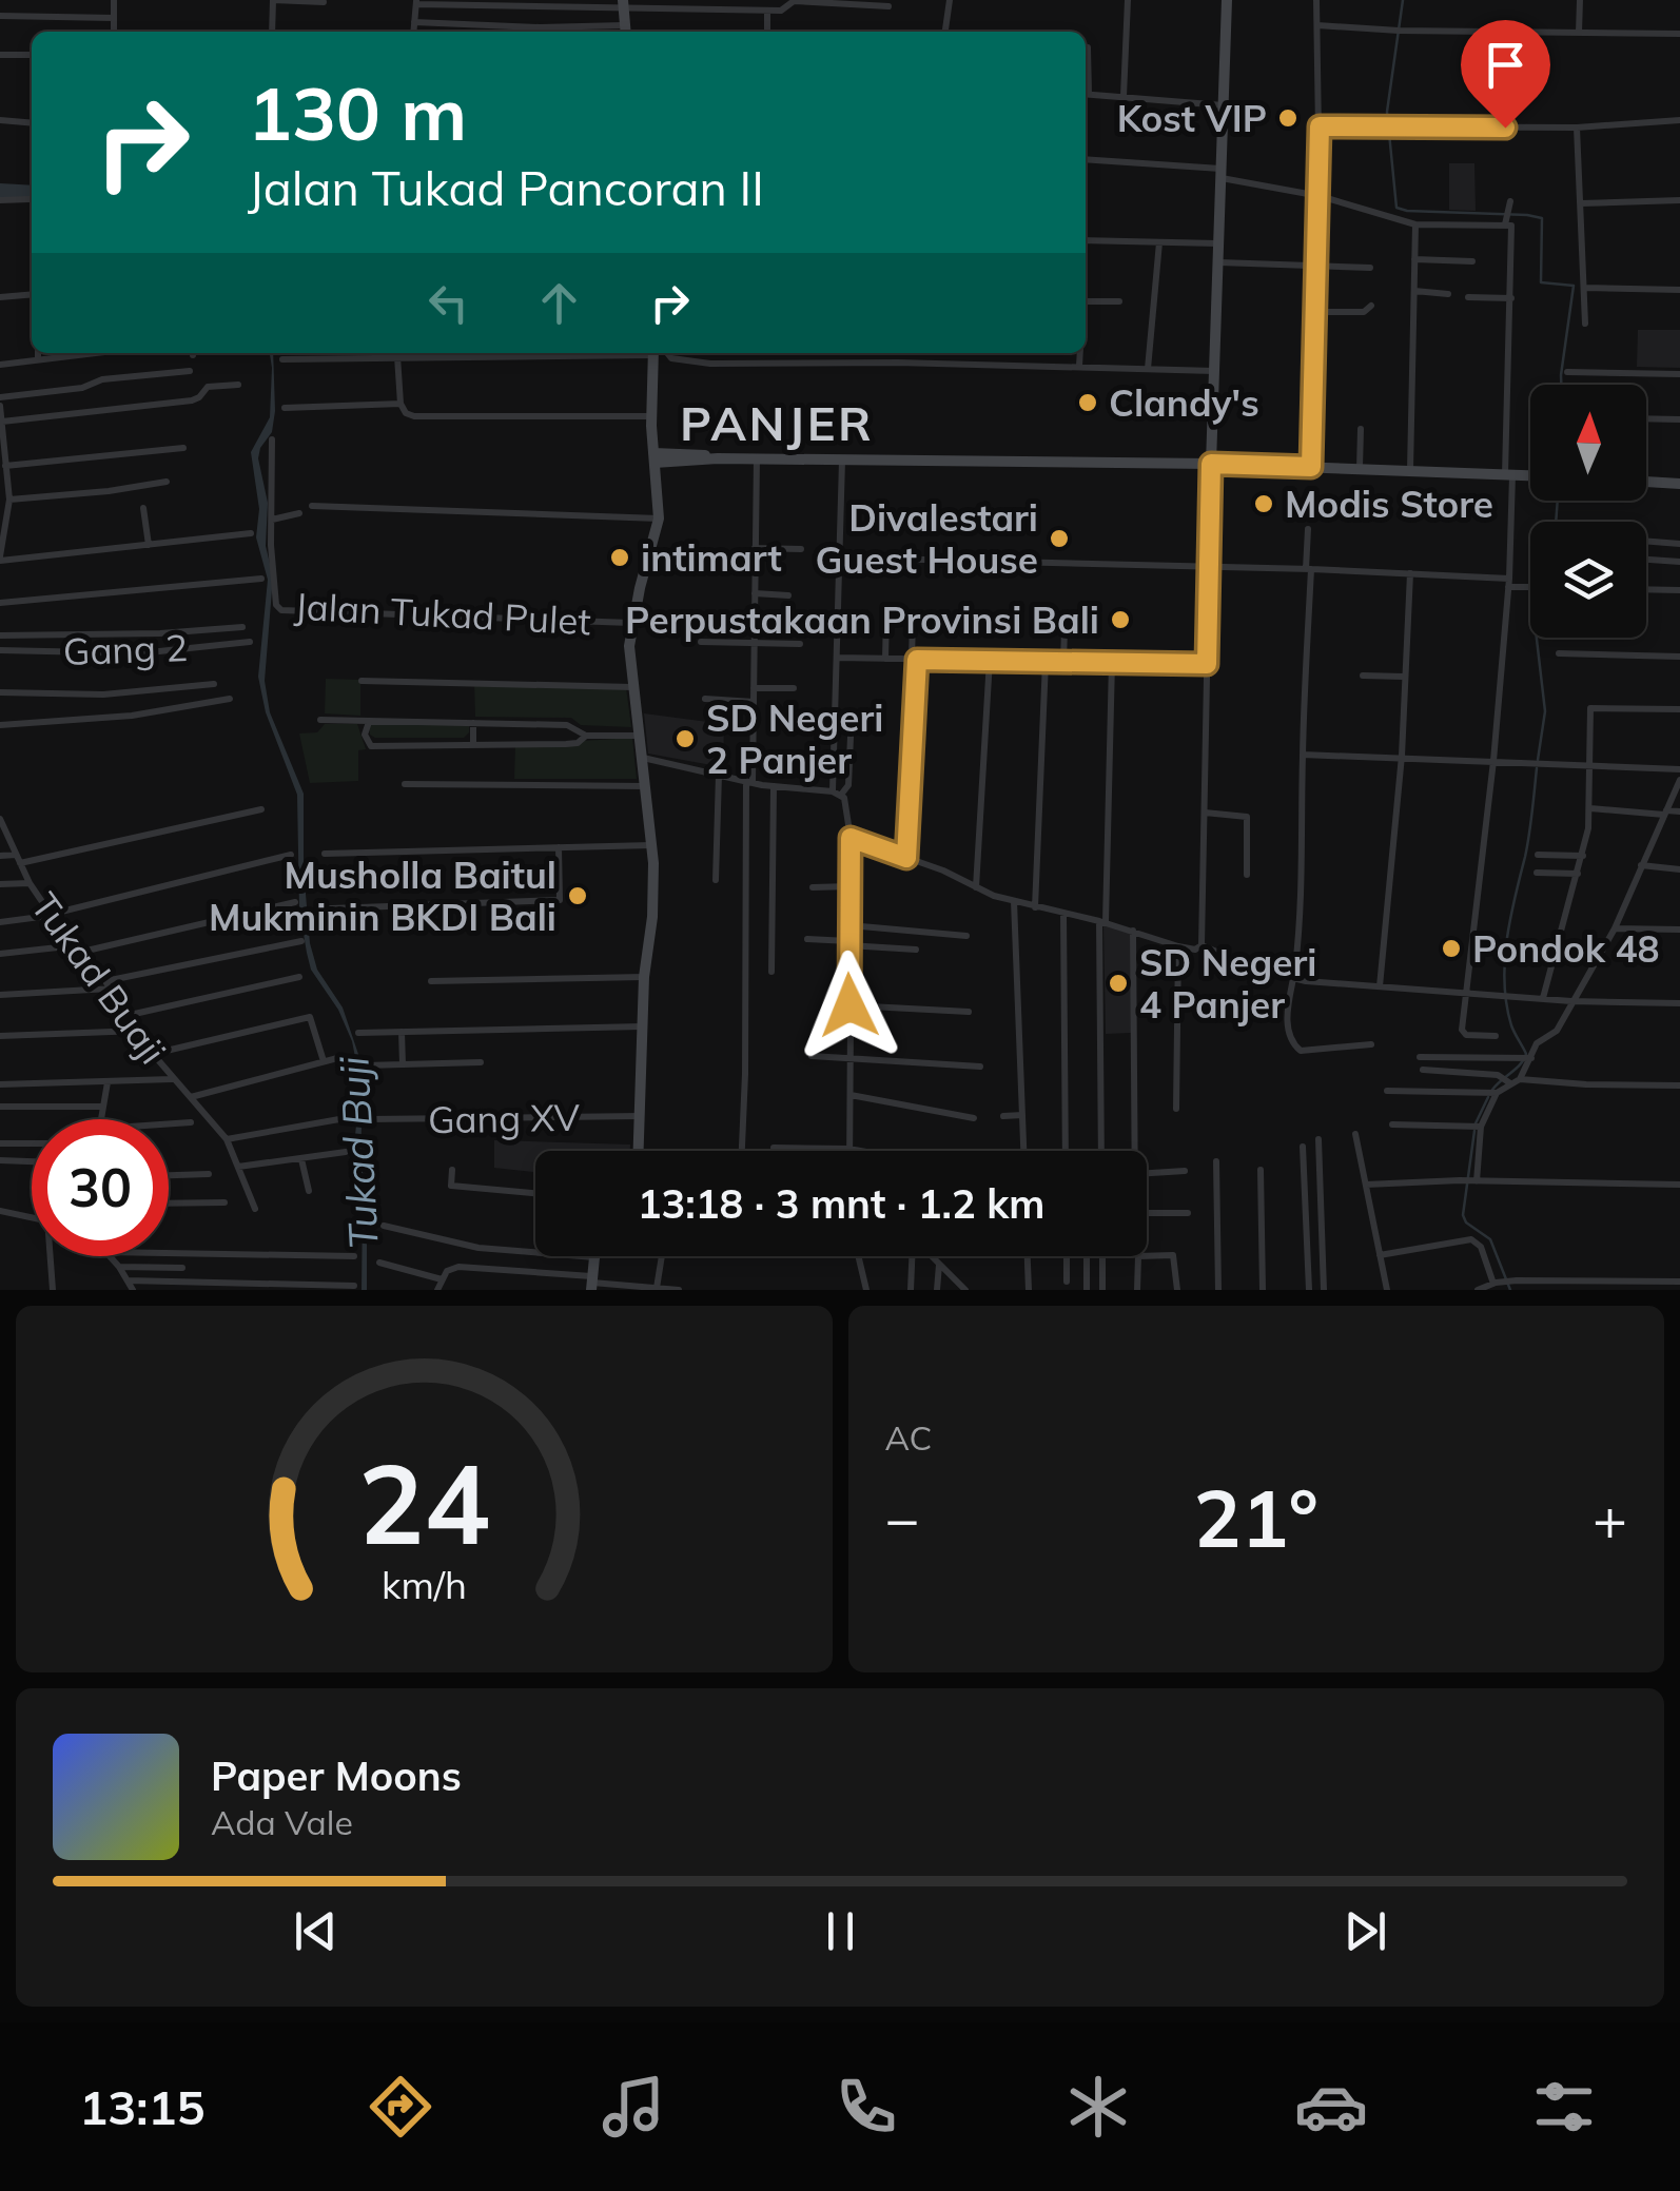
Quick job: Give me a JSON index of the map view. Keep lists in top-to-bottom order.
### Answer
{
  "streets": {
    "street": [
      "Jalan Tukad Pulet",
      "Gang 2",
      "Tukad Buaji",
      "Gang XV"
    ]
  },
  "districts": ["PANJER"],
  "water": ["Tukad Buji"],
  "places": [
    "Kost VIP",
    "Clandy's",
    "Modis Store",
    "Divalestari Guest House",
    "intimart",
    "Perpustakaan Provinsi Bali",
    "SD Negeri 2 Panjer",
    "Musholla Baitul Mukminin BKDI Bali",
    "Pondok 48",
    "SD Negeri 4 Panjer"
  ],
  "north": "top",
  "page": {
    "turn": ["130 m", "Jalan Tukad Pancoran II"],
    "limit": "30",
    "trip": "13:18 · 3 mnt · 1.2 km",
    "tile": "AC",
    "heat": ["−", "21°", "+"],
    "song": ["Paper Moons", "Ada Vale"],
    "tabs": "13:15",
    "gauge": ["24", "km/h"]
  }
}
